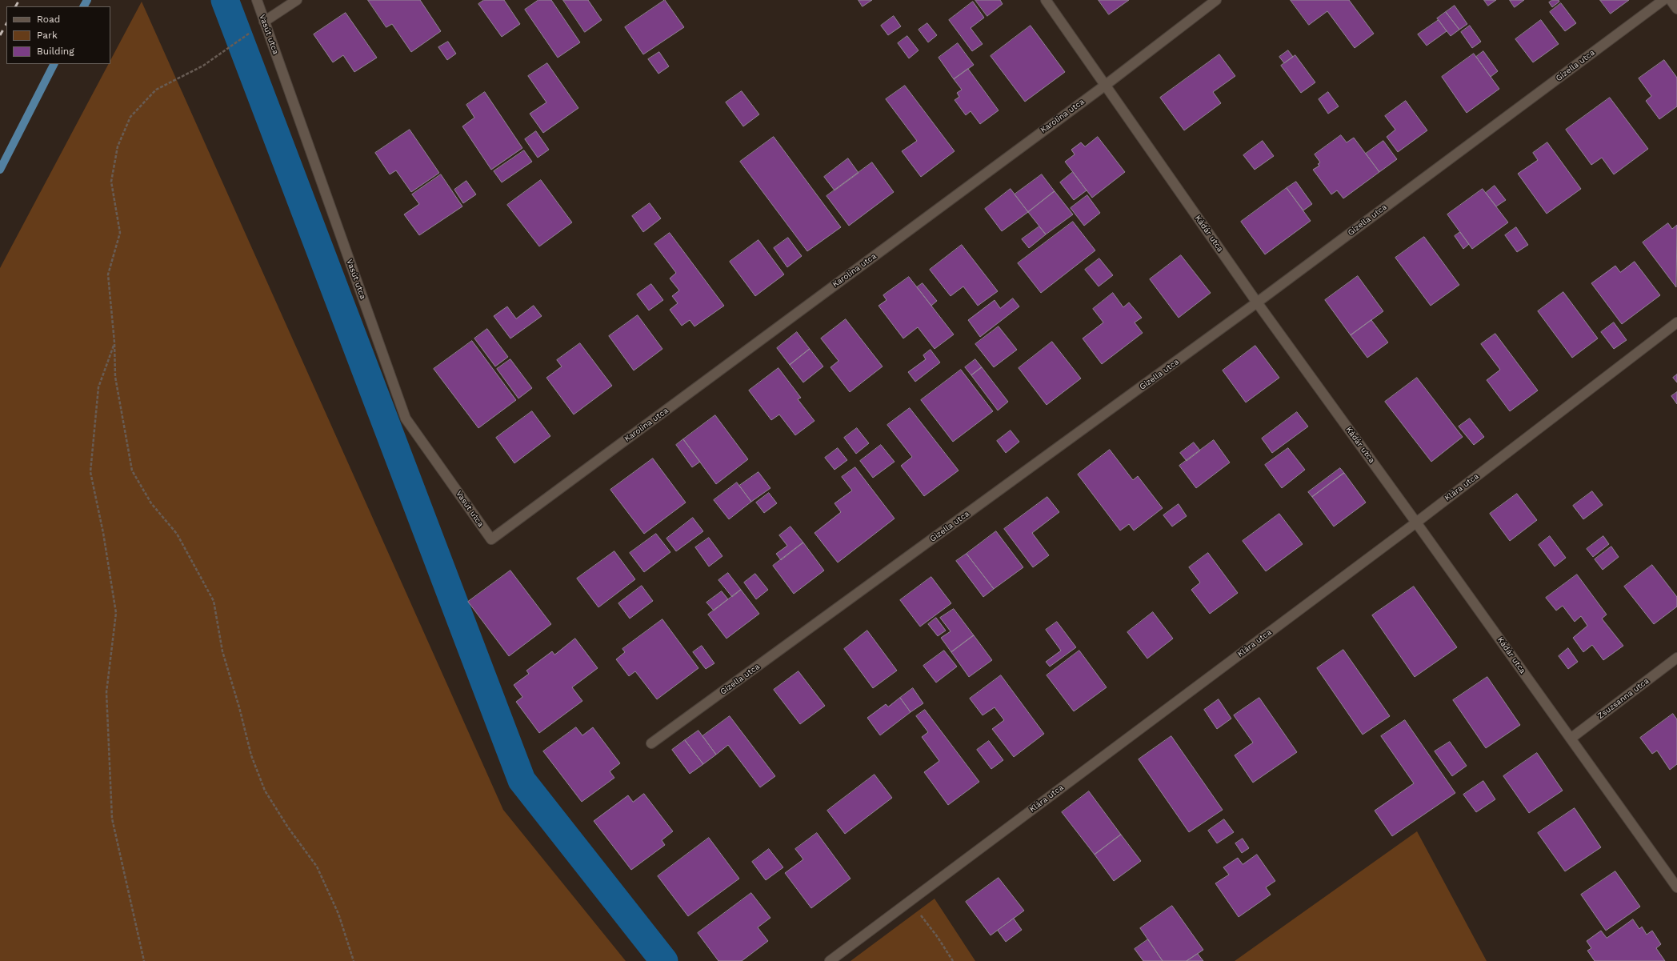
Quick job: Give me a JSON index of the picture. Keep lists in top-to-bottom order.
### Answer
{
  "streets": {
    "street": [
      "Vasút utca",
      "Gizella utca",
      "Karolina utca",
      "Kádár utca",
      "Klára utca",
      "Zsuzsanna utca"
    ]
  },
  "crossings": [
    ["Vasút utca", "Karolina utca"],
    ["Gizella utca", "Kádár utca"],
    ["Karolina utca", "Kádár utca"],
    ["Kádár utca", "Klára utca"],
    ["Kádár utca", "Zsuzsanna utca"]
  ],
  "legend": ["Road", "Park", "Building"]
}
